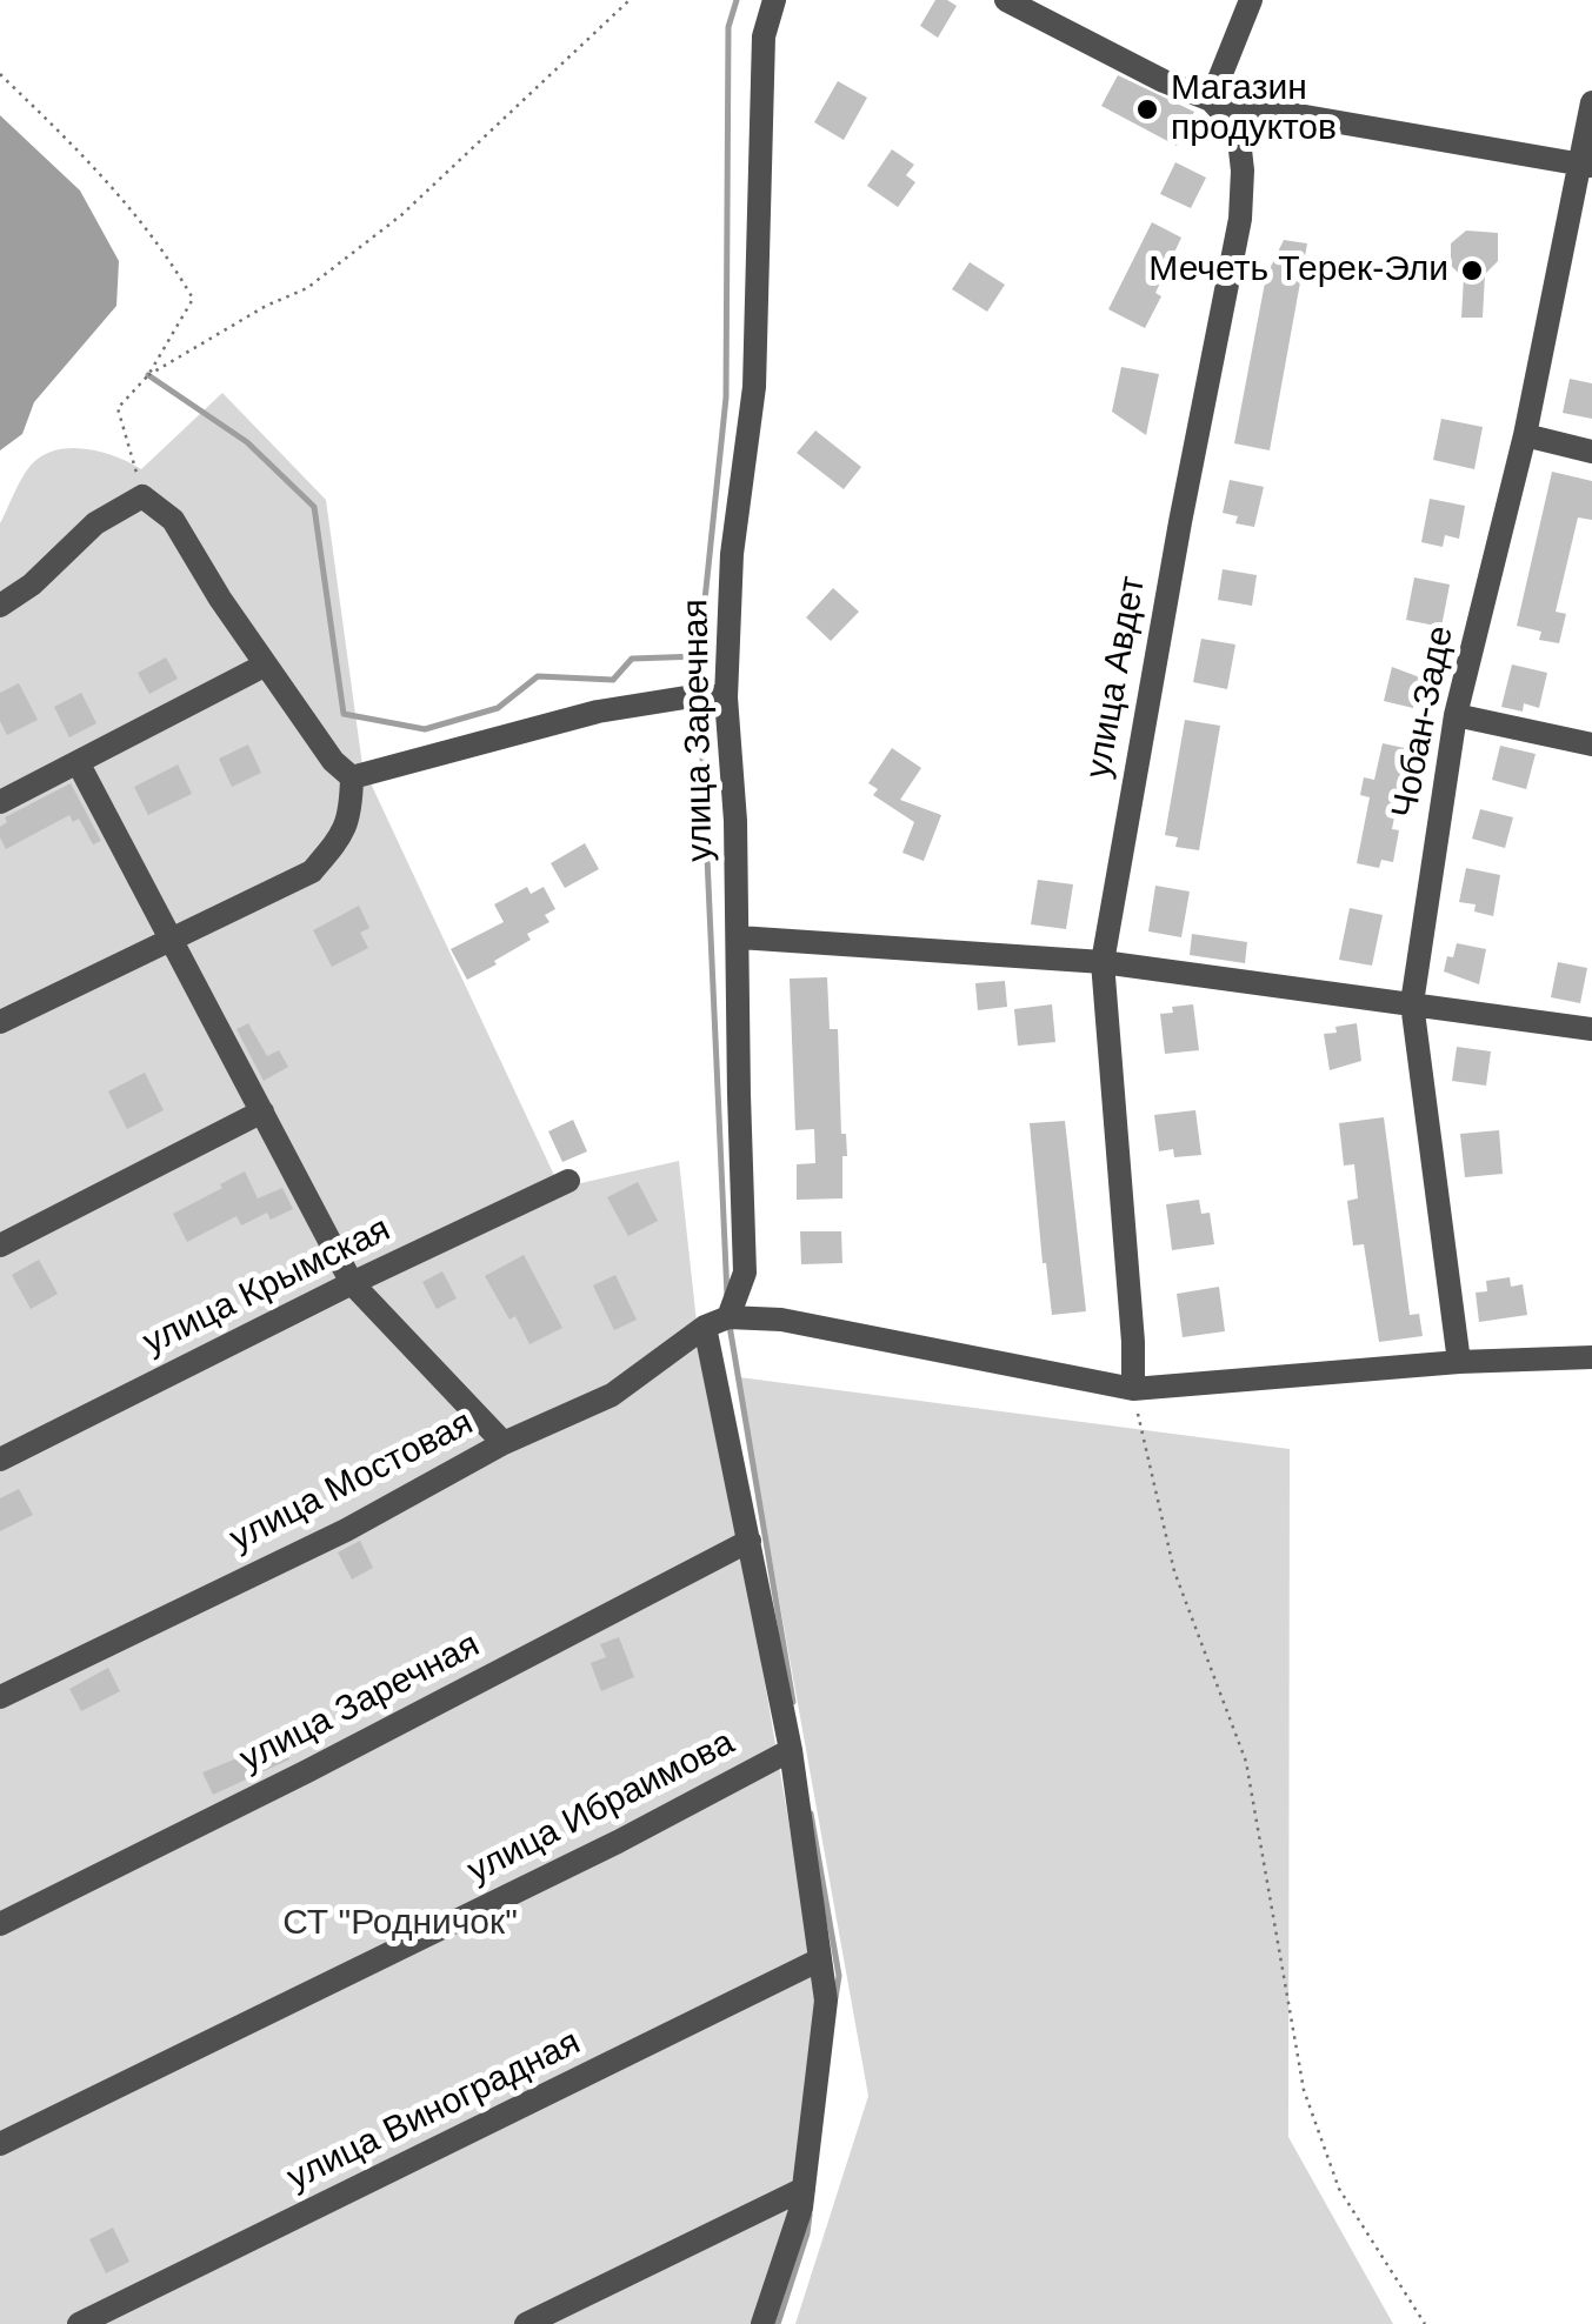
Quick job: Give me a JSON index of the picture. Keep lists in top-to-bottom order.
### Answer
{
  "streets": {
    "street": [
      "улица Авдет",
      "Чобан-Заде",
      "улица Заречная",
      "улица Крымская",
      "улица Мостовая",
      "улица Ибраимова",
      "улица Виноградная"
    ]
  },
  "crossings": [
    ["улица Заречная", "улица Мостовая"]
  ],
  "parks": ["СТ \"Родничок\""],
  "places": ["Магазин продуктов", "Мечеть Терек-Эли"]
}
